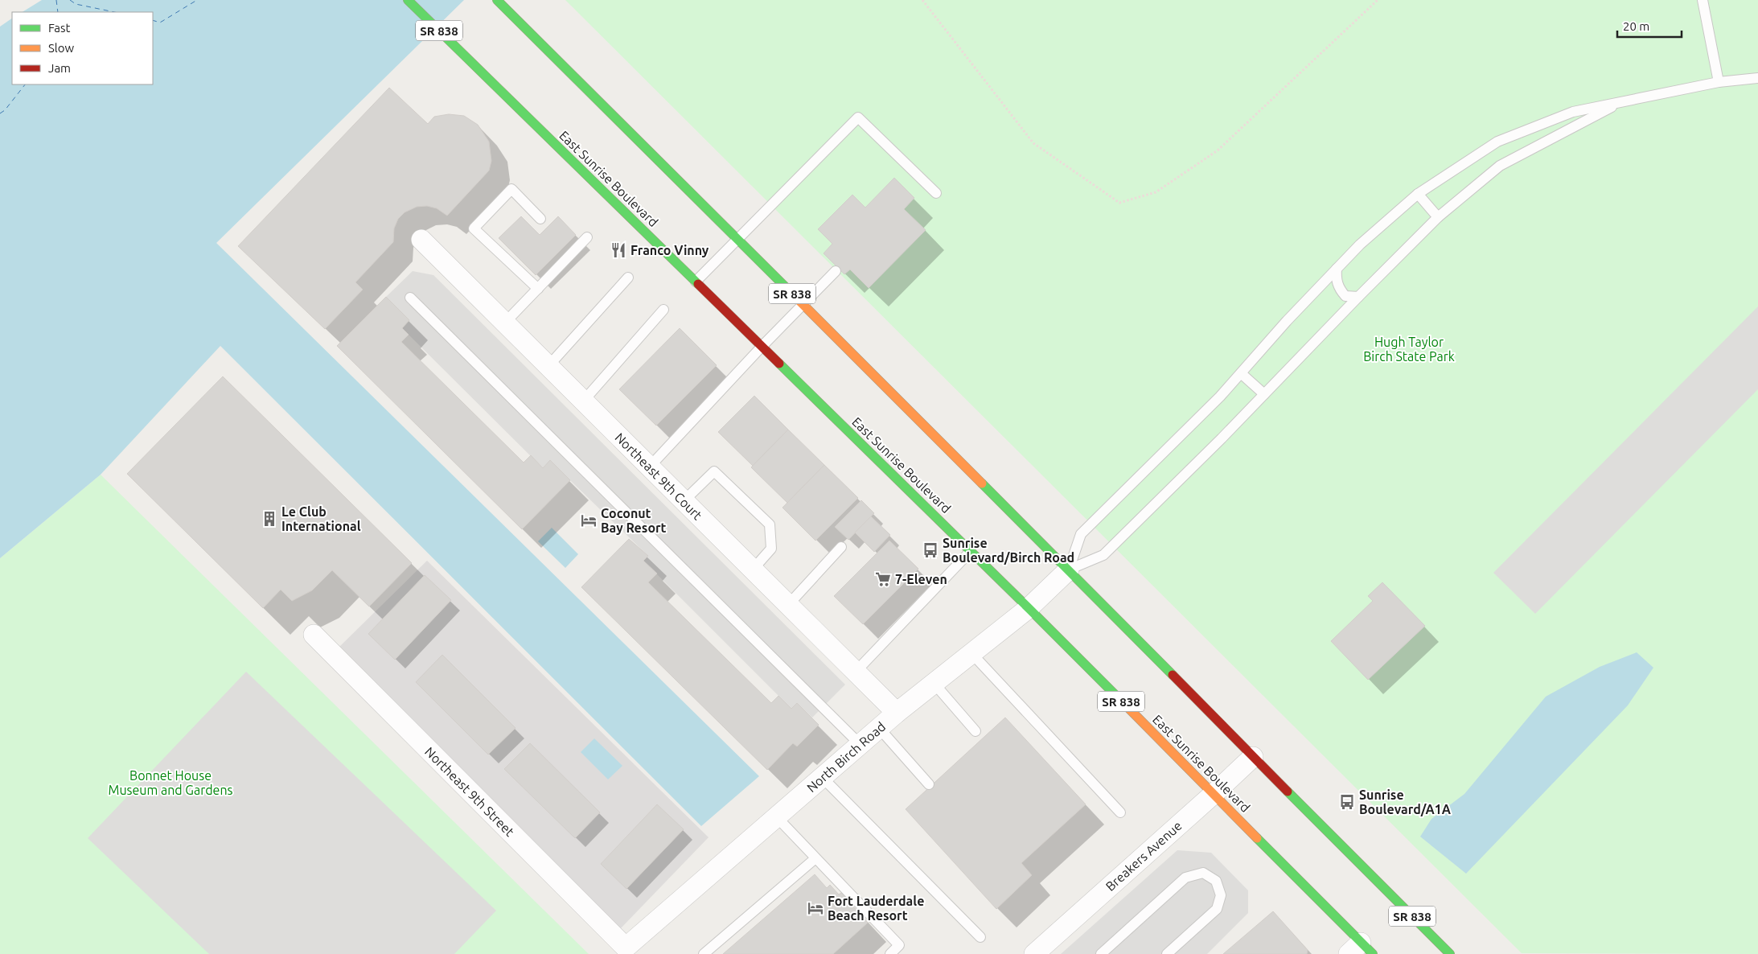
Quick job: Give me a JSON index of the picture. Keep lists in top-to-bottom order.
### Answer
{
  "streets": {
    "main road": ["SR 838", "East Sunrise Boulevard"],
    "street": [
      "Northeast 9th Court",
      "North Birch Road",
      "Northeast 9th Street",
      "Breakers Avenue"
    ]
  },
  "crossings": [
    ["SR 838", "North Birch Road"],
    ["SR 838", "Breakers Avenue"],
    ["East Sunrise Boulevard", "North Birch Road"],
    ["East Sunrise Boulevard", "Breakers Avenue"],
    ["Northeast 9th Court", "North Birch Road"],
    ["North Birch Road", "Northeast 9th Street"]
  ],
  "parks": ["Hugh Taylor Birch State Park", "Bonnet House Museum and Gardens"],
  "places": {
    "restaurant": ["Franco Vinny"],
    "building": ["Le Club International"],
    "hotel": ["Coconut Bay Resort", "Fort Lauderdale Beach Resort"],
    "bus stop": ["Sunrise Boulevard/Birch Road", "Sunrise Boulevard/A1A"],
    "supermarket": ["7-Eleven"]
  },
  "legend": ["Fast", "Slow", "Jam"],
  "scale_bar": "20 m"
}
